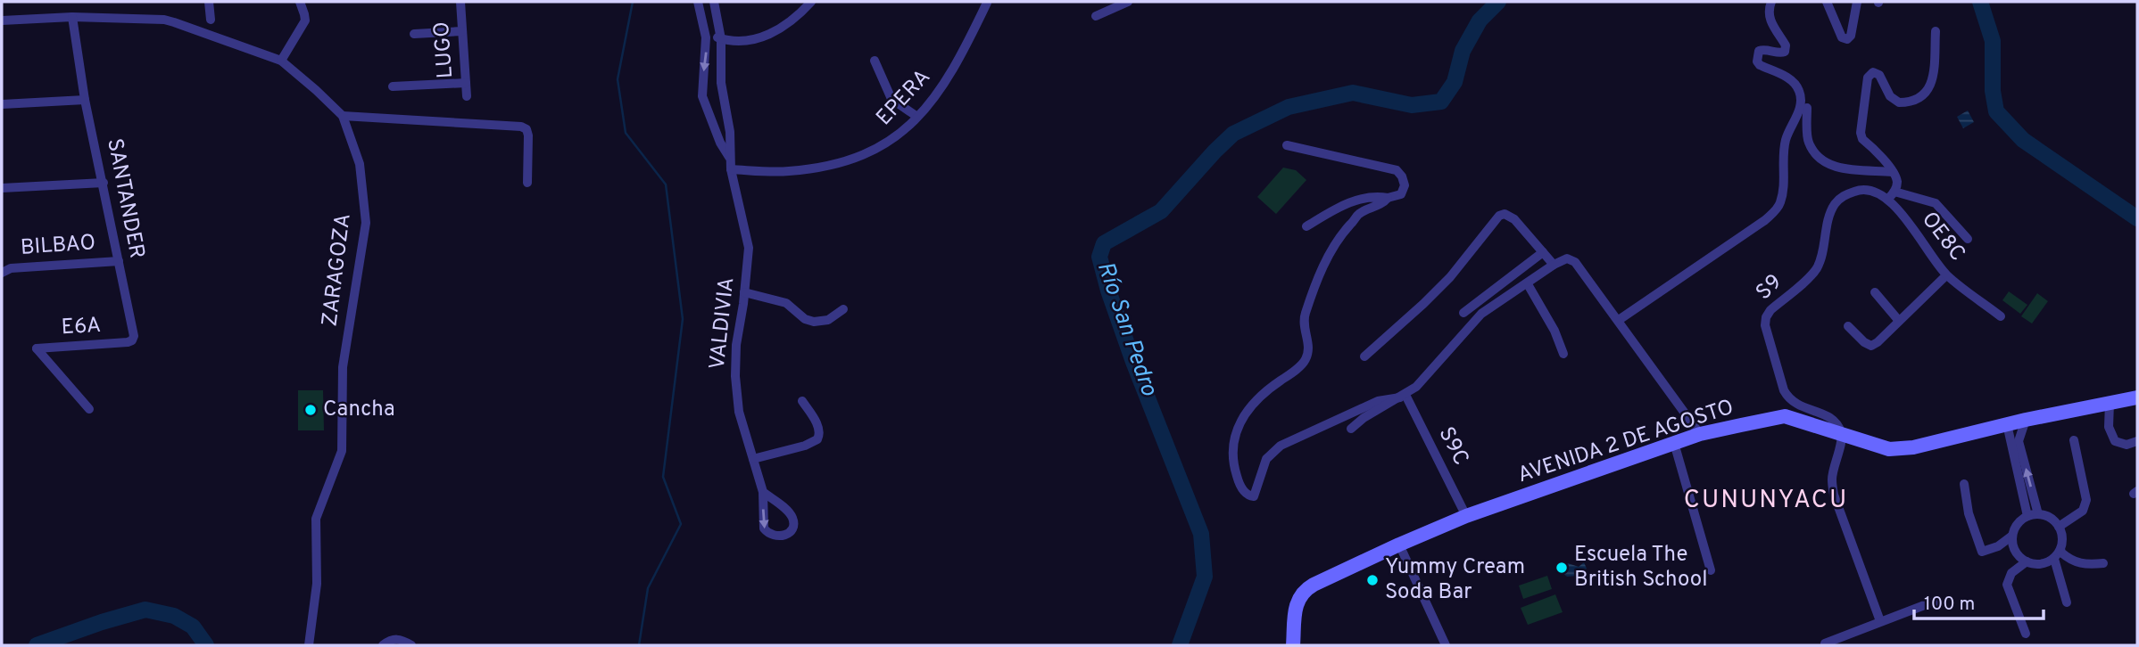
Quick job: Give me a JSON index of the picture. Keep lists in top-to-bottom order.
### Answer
{
  "streets": {
    "main road": ["AVENIDA 2 DE AGOSTO"],
    "street": [
      "LUGO",
      "EPERA",
      "SANTANDER",
      "OE8C",
      "BILBAO",
      "ZARAGOZA",
      "S9",
      "VALDIVIA",
      "E6A",
      "S9C"
    ]
  },
  "crossings": [
    ["EPERA", "VALDIVIA"],
    ["SANTANDER", "BILBAO"],
    ["SANTANDER", "ZARAGOZA"],
    ["SANTANDER", "E6A"],
    ["OE8C", "S9"],
    ["S9", "AVENIDA 2 DE AGOSTO"],
    ["AVENIDA 2 DE AGOSTO", "S9C"]
  ],
  "districts": ["CUNUNYACU"],
  "water": ["Río San Pedro"],
  "places": ["Cancha", "Escuela The British School", "Yummy Cream Soda Bar"],
  "scale_bar": "100 m"
}
